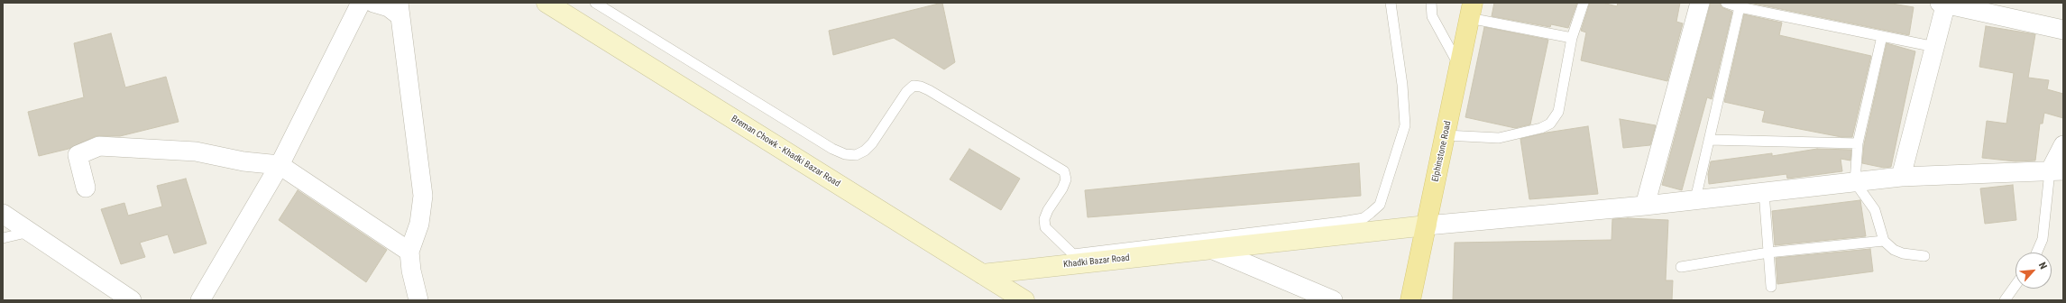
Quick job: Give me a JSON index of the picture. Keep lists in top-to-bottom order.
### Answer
{
  "streets": {
    "main road": ["Breman Chowk - Khadki Bazar Road", "Elphinstone Road", "Khadki Bazar Road"]
  },
  "crossings": [
    ["Breman Chowk - Khadki Bazar Road", "Khadki Bazar Road"],
    ["Elphinstone Road", "Khadki Bazar Road"]
  ],
  "north": "top right"
}
